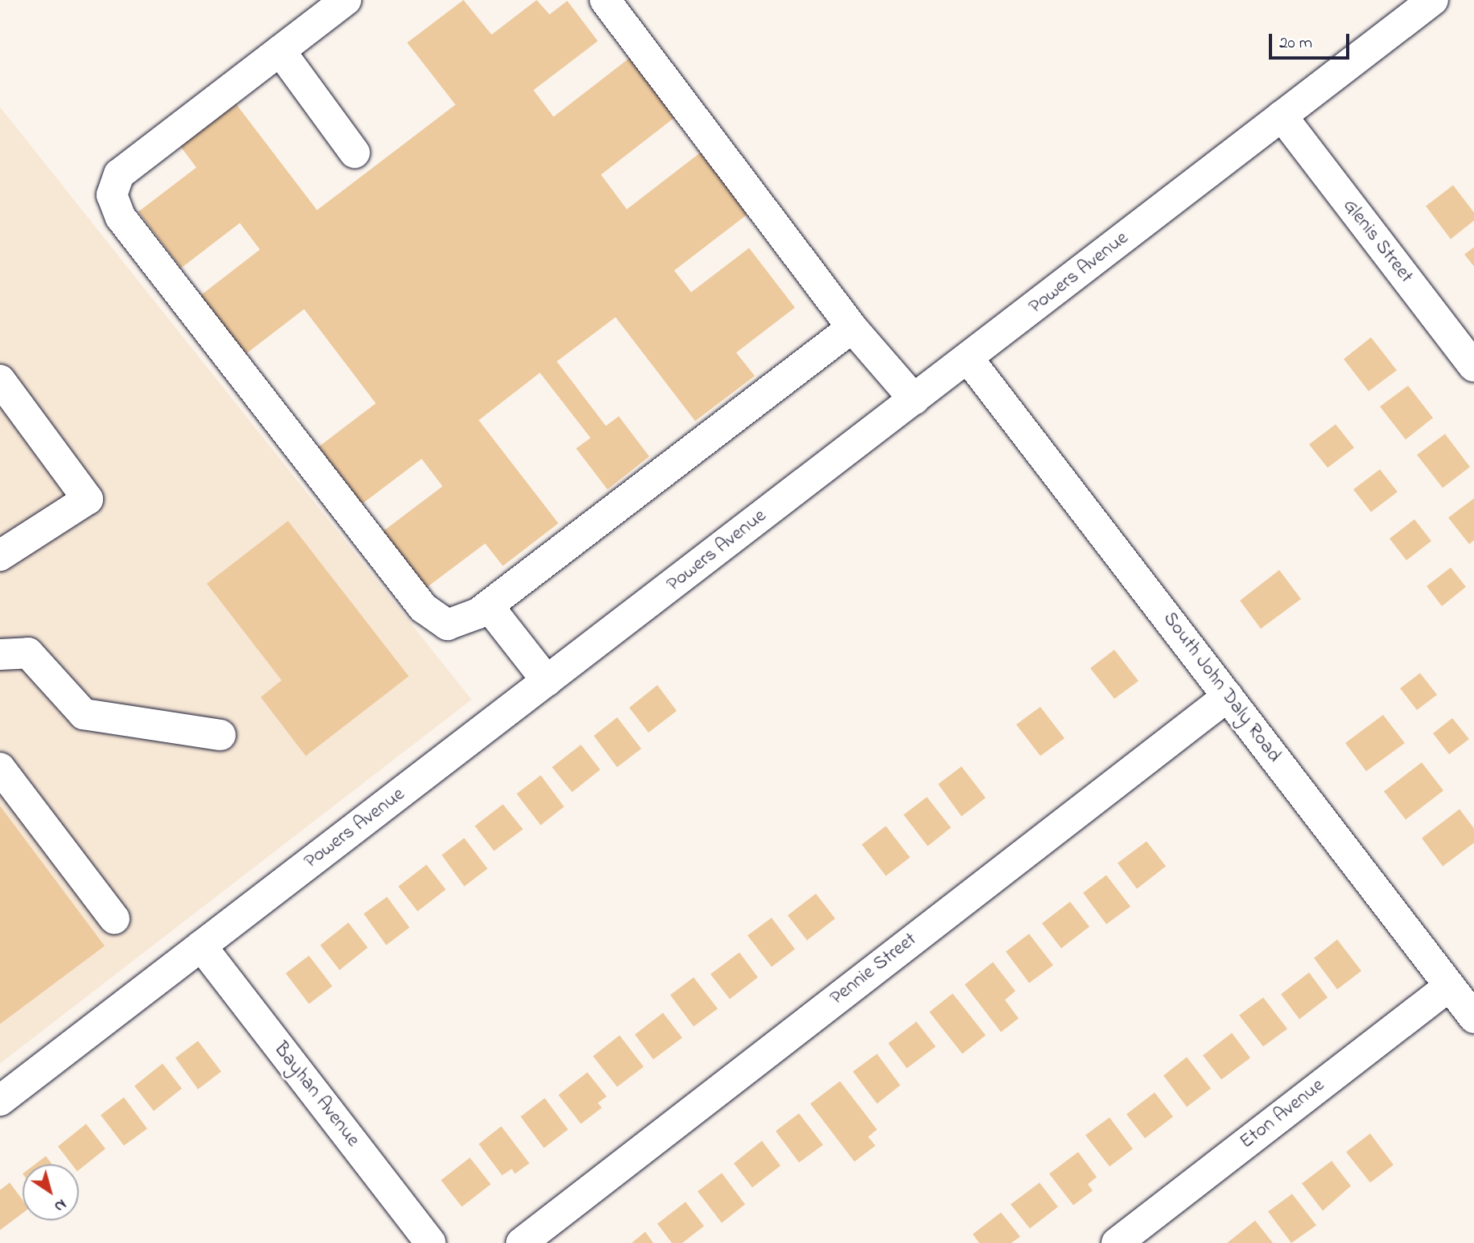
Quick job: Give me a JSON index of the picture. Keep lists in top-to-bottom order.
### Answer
{
  "streets": {
    "street": [
      "Glenis Street",
      "Powers Avenue",
      "South John Daly Road",
      "Pennie Street",
      "Bayhan Avenue",
      "Eton Avenue"
    ]
  },
  "crossings": [
    ["Glenis Street", "Powers Avenue"],
    ["Powers Avenue", "South John Daly Road"],
    ["Powers Avenue", "Bayhan Avenue"],
    ["South John Daly Road", "Pennie Street"],
    ["South John Daly Road", "Eton Avenue"]
  ],
  "scale_bar": "20 m",
  "north": "bottom right"
}
